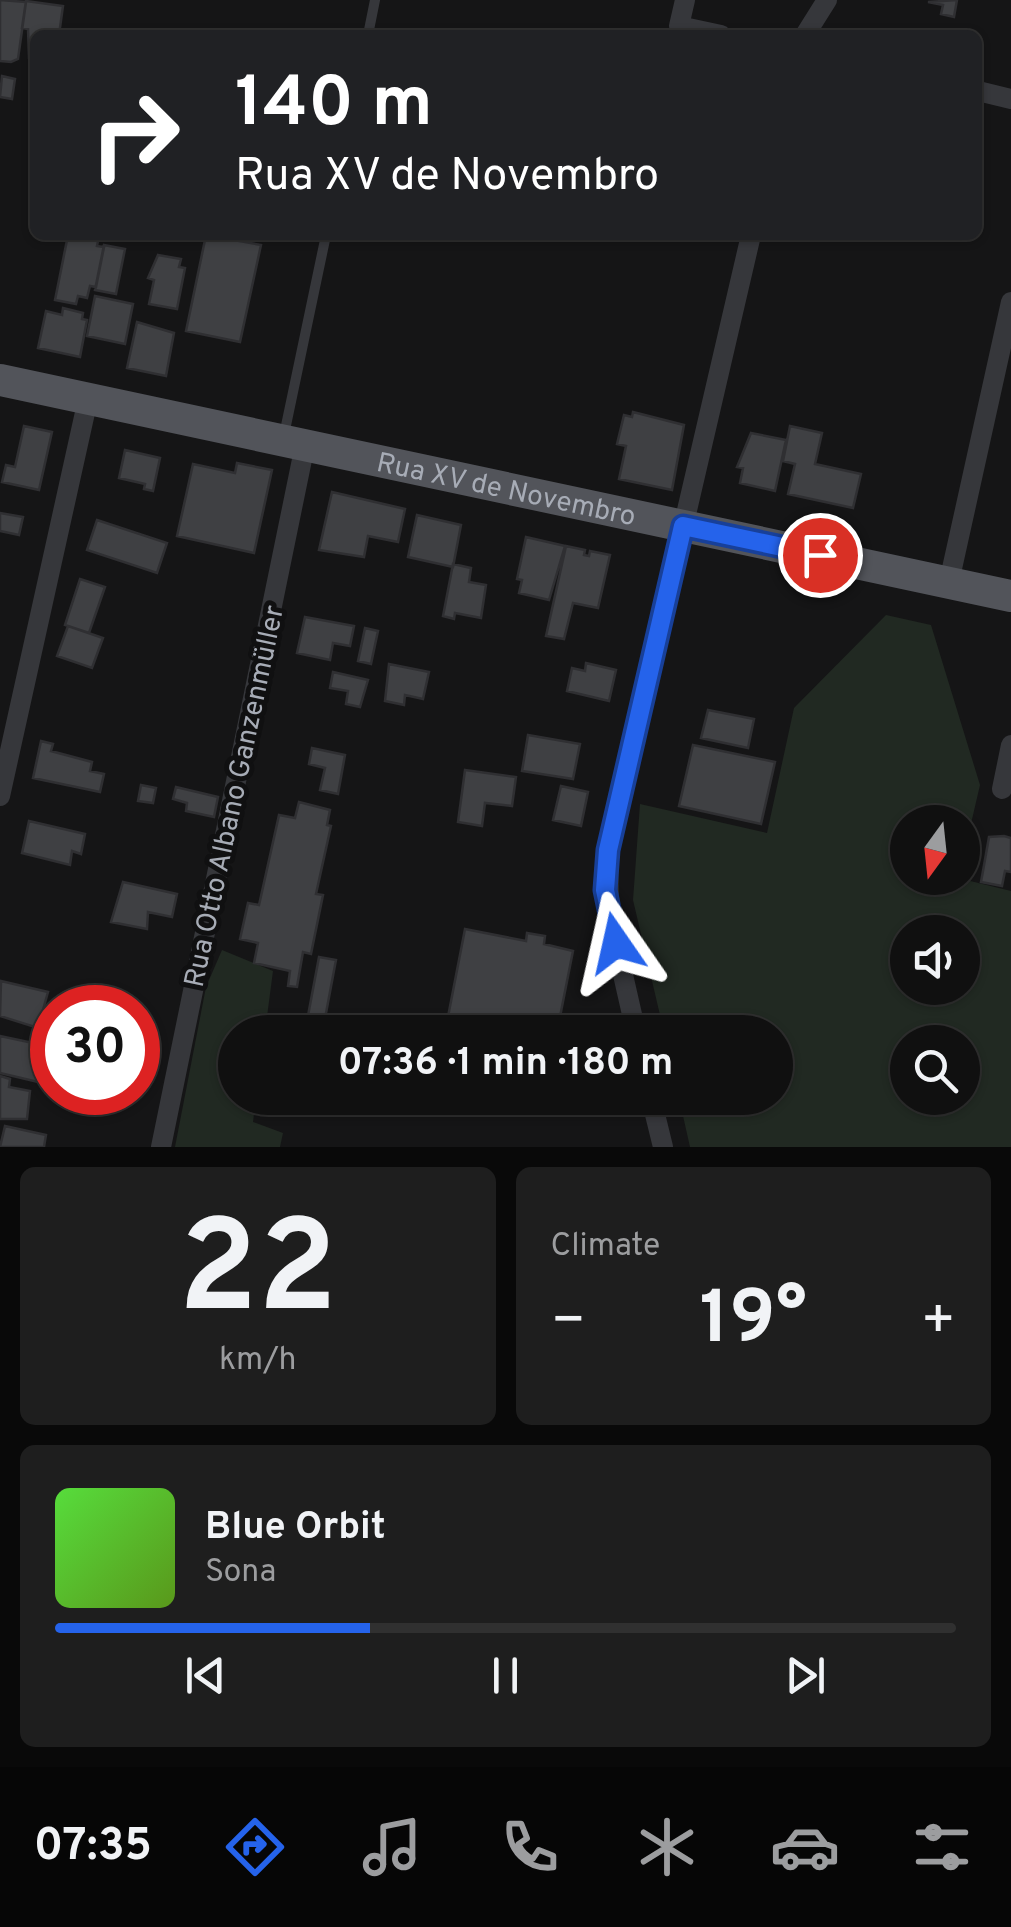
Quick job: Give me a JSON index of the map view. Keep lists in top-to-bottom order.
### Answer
{
  "streets": {
    "main road": ["Rua XV de Novembro"],
    "street": ["Rua Otto Albano Ganzenmüller"]
  },
  "crossings": [
    ["Rua XV de Novembro", "Rua Otto Albano Ganzenmüller"]
  ],
  "north": "bottom",
  "page": {
    "turn": ["140 m", "Rua XV de Novembro"],
    "limit": "30",
    "trip": "07:36 · 1 min · 180 m",
    "tile": [
      ["22", "km/h"],
      "Climate"
    ],
    "heat": ["−", "19°", "+"],
    "song": ["Blue Orbit", "Sona"],
    "tabs": "07:35"
  }
}
